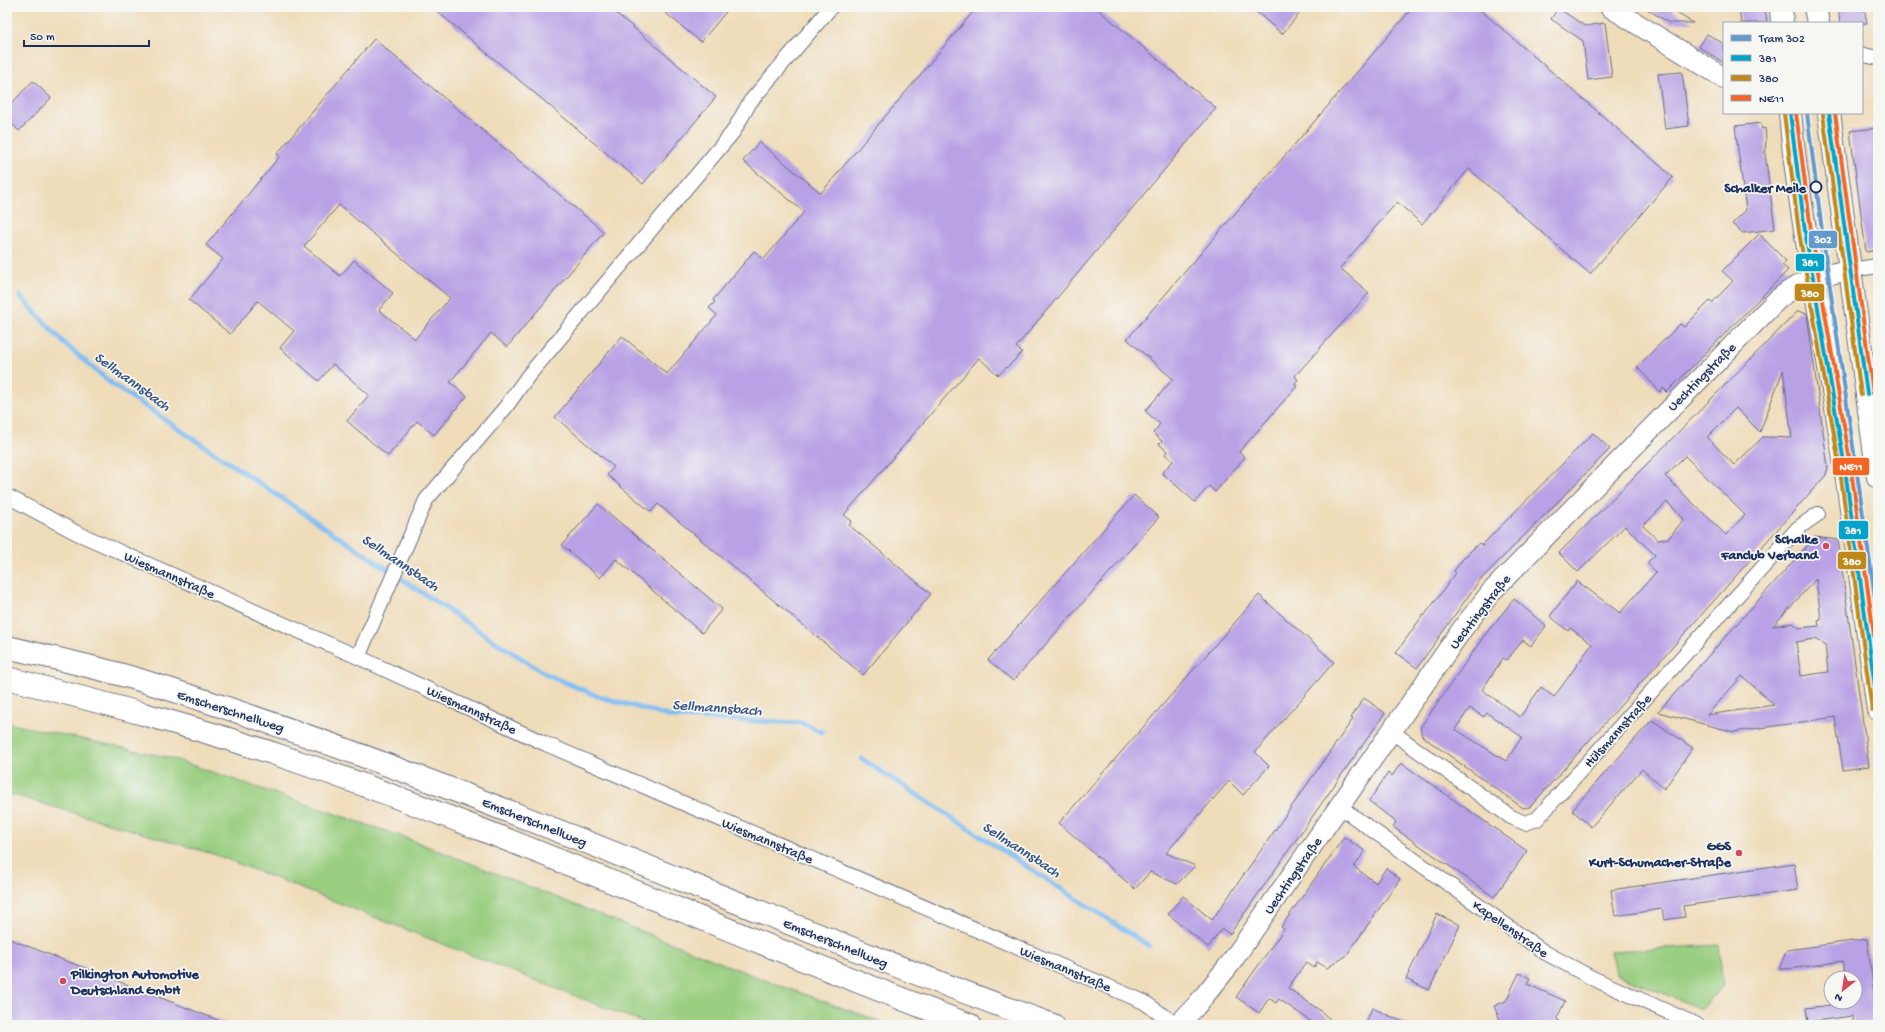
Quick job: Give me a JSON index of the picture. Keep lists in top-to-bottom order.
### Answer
{
  "streets": {
    "main road": ["Emscherschnellweg"],
    "street": [
      "Uechtingstraße",
      "Wiesmannstraße",
      "Hülsmannstraße",
      "Kapellenstraße"
    ]
  },
  "crossings": [
    ["Uechtingstraße", "Wiesmannstraße"],
    ["Uechtingstraße", "Hülsmannstraße"],
    ["Uechtingstraße", "Kapellenstraße"]
  ],
  "water": ["Sellmannsbach"],
  "places": [
    "Schalker Meile",
    "Schalke Fanclub Verband",
    "GGS Kurt-Schumacher-Straße",
    "Pilkington Automotive Deutschland GmbH"
  ],
  "lines": [
    "tram line 302",
    "transit line 381",
    "transit line 380",
    "transit line NE11"
  ],
  "legend": [
    "Tram 302",
    "381",
    "380",
    "NE11"
  ],
  "scale_bar": "50 m",
  "north": "bottom left"
}
